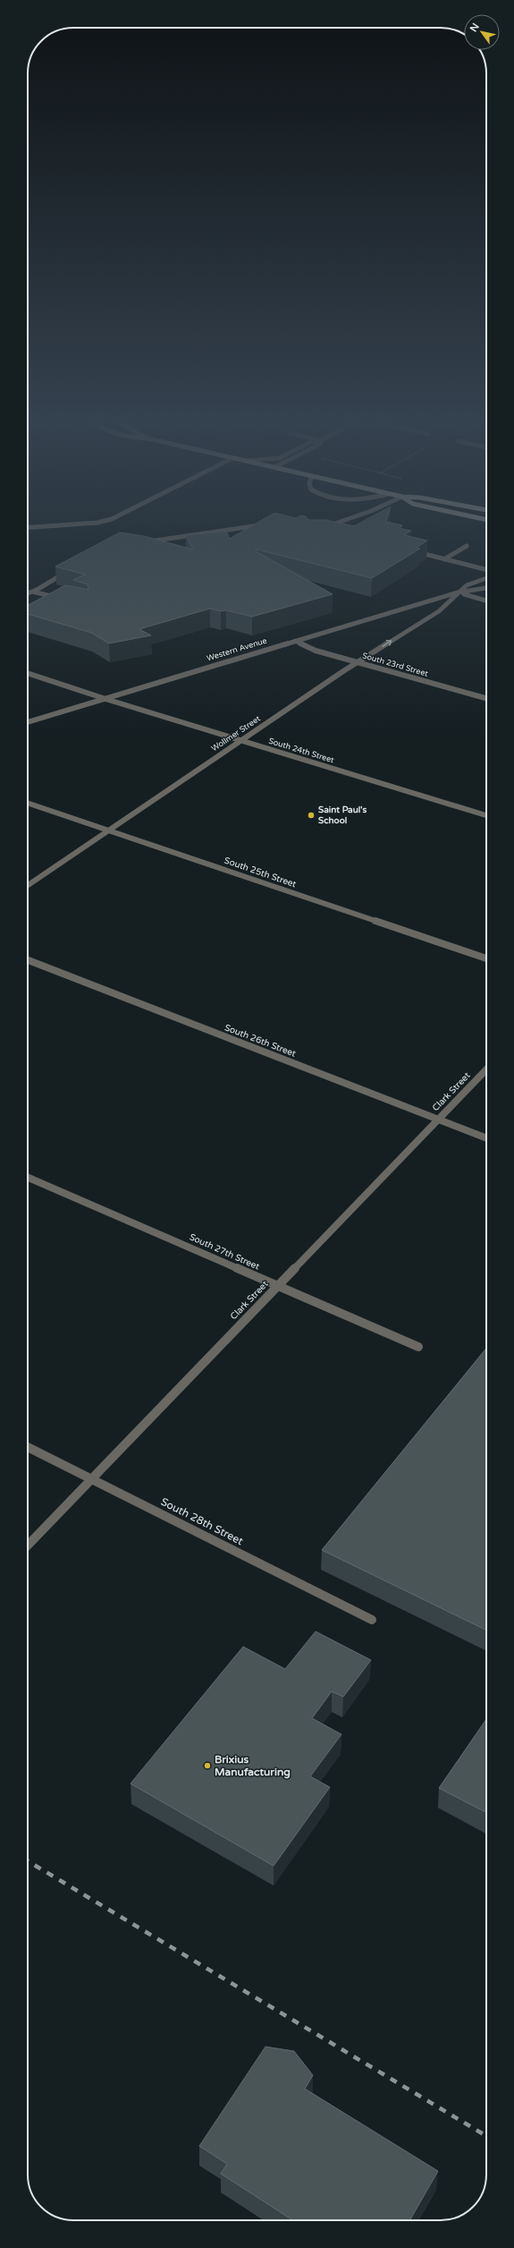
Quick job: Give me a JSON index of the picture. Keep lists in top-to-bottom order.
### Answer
{
  "streets": {
    "street": [
      "Western Avenue",
      "South 23rd Street",
      "Wollmer Street",
      "South 24th Street",
      "South 25th Street",
      "South 26th Street",
      "Clark Street",
      "South 27th Street",
      "South 28th Street"
    ]
  },
  "crossings": [
    ["Western Avenue", "South 23rd Street"],
    ["Western Avenue", "Wollmer Street"],
    ["Western Avenue", "South 24th Street"],
    ["South 23rd Street", "Wollmer Street"],
    ["Wollmer Street", "South 24th Street"],
    ["Wollmer Street", "South 25th Street"],
    ["South 26th Street", "Clark Street"],
    ["Clark Street", "South 27th Street"],
    ["Clark Street", "South 28th Street"]
  ],
  "places": ["Saint Paul's School", "Brixius Manufacturing"],
  "north": "top left"
}
